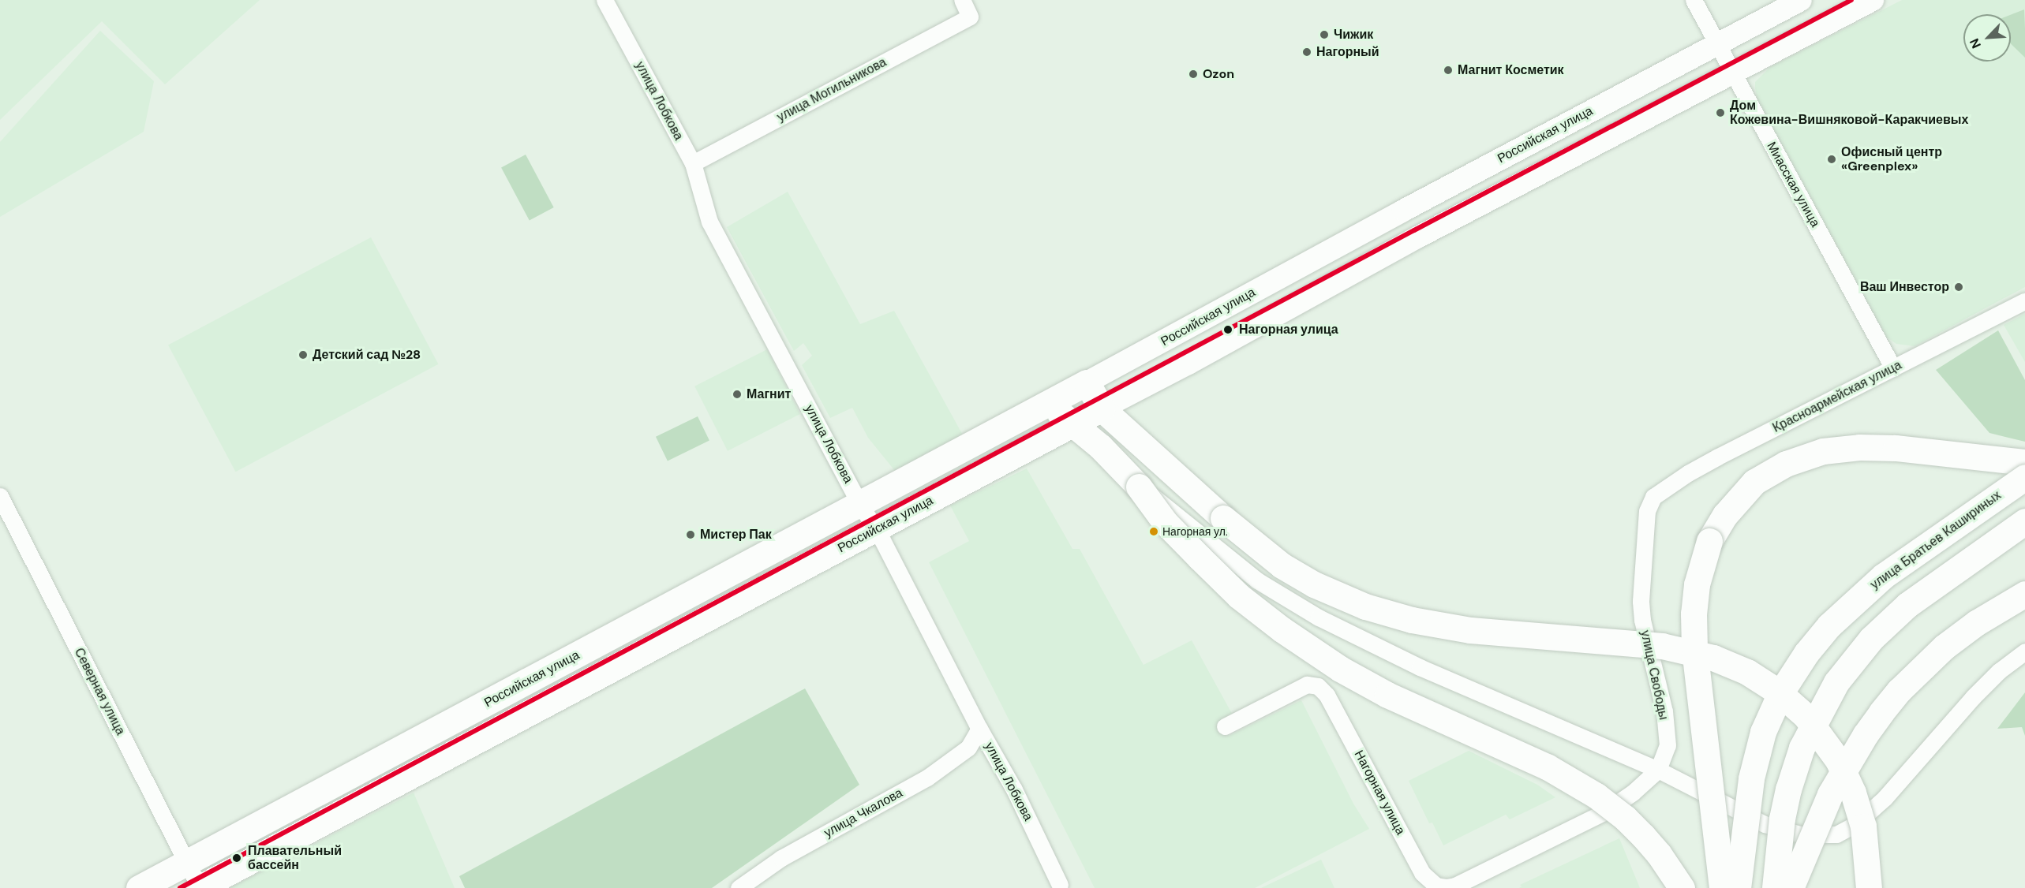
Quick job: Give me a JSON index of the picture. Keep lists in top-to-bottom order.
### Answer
{
  "streets": {
    "main road": ["Российская улица", "улица Братьев Кашириных"],
    "street": [
      "улица Могильникова",
      "улица Лобкова",
      "Миасская улица",
      "Красноармейская улица",
      "улица Свободы",
      "Северная улица",
      "Нагорная улица",
      "улица Чкалова"
    ]
  },
  "crossings": [
    ["улица Могильникова", "улица Лобкова"],
    ["улица Лобкова", "Российская улица"],
    ["улица Лобкова", "улица Чкалова"],
    ["Российская улица", "Миасская улица"],
    ["Российская улица", "Северная улица"],
    ["Миасская улица", "Красноармейская улица"],
    ["Красноармейская улица", "улица Свободы"],
    ["улица Свободы", "Нагорная улица"]
  ],
  "places": [
    "Чижик",
    "Нагорный",
    "Магнит Косметик",
    "Ozon",
    "Дом Кожевина-Вишняковой-Каракчиевых",
    "Офисный центр «Greenplex»",
    "Ваш Инвестор",
    "Нагорная улица",
    "Детский сад №28",
    "Магнит",
    "Нагорная ул.",
    "Мистер Пак",
    "Плавательный бассейн"
  ],
  "north": "bottom left"
}
